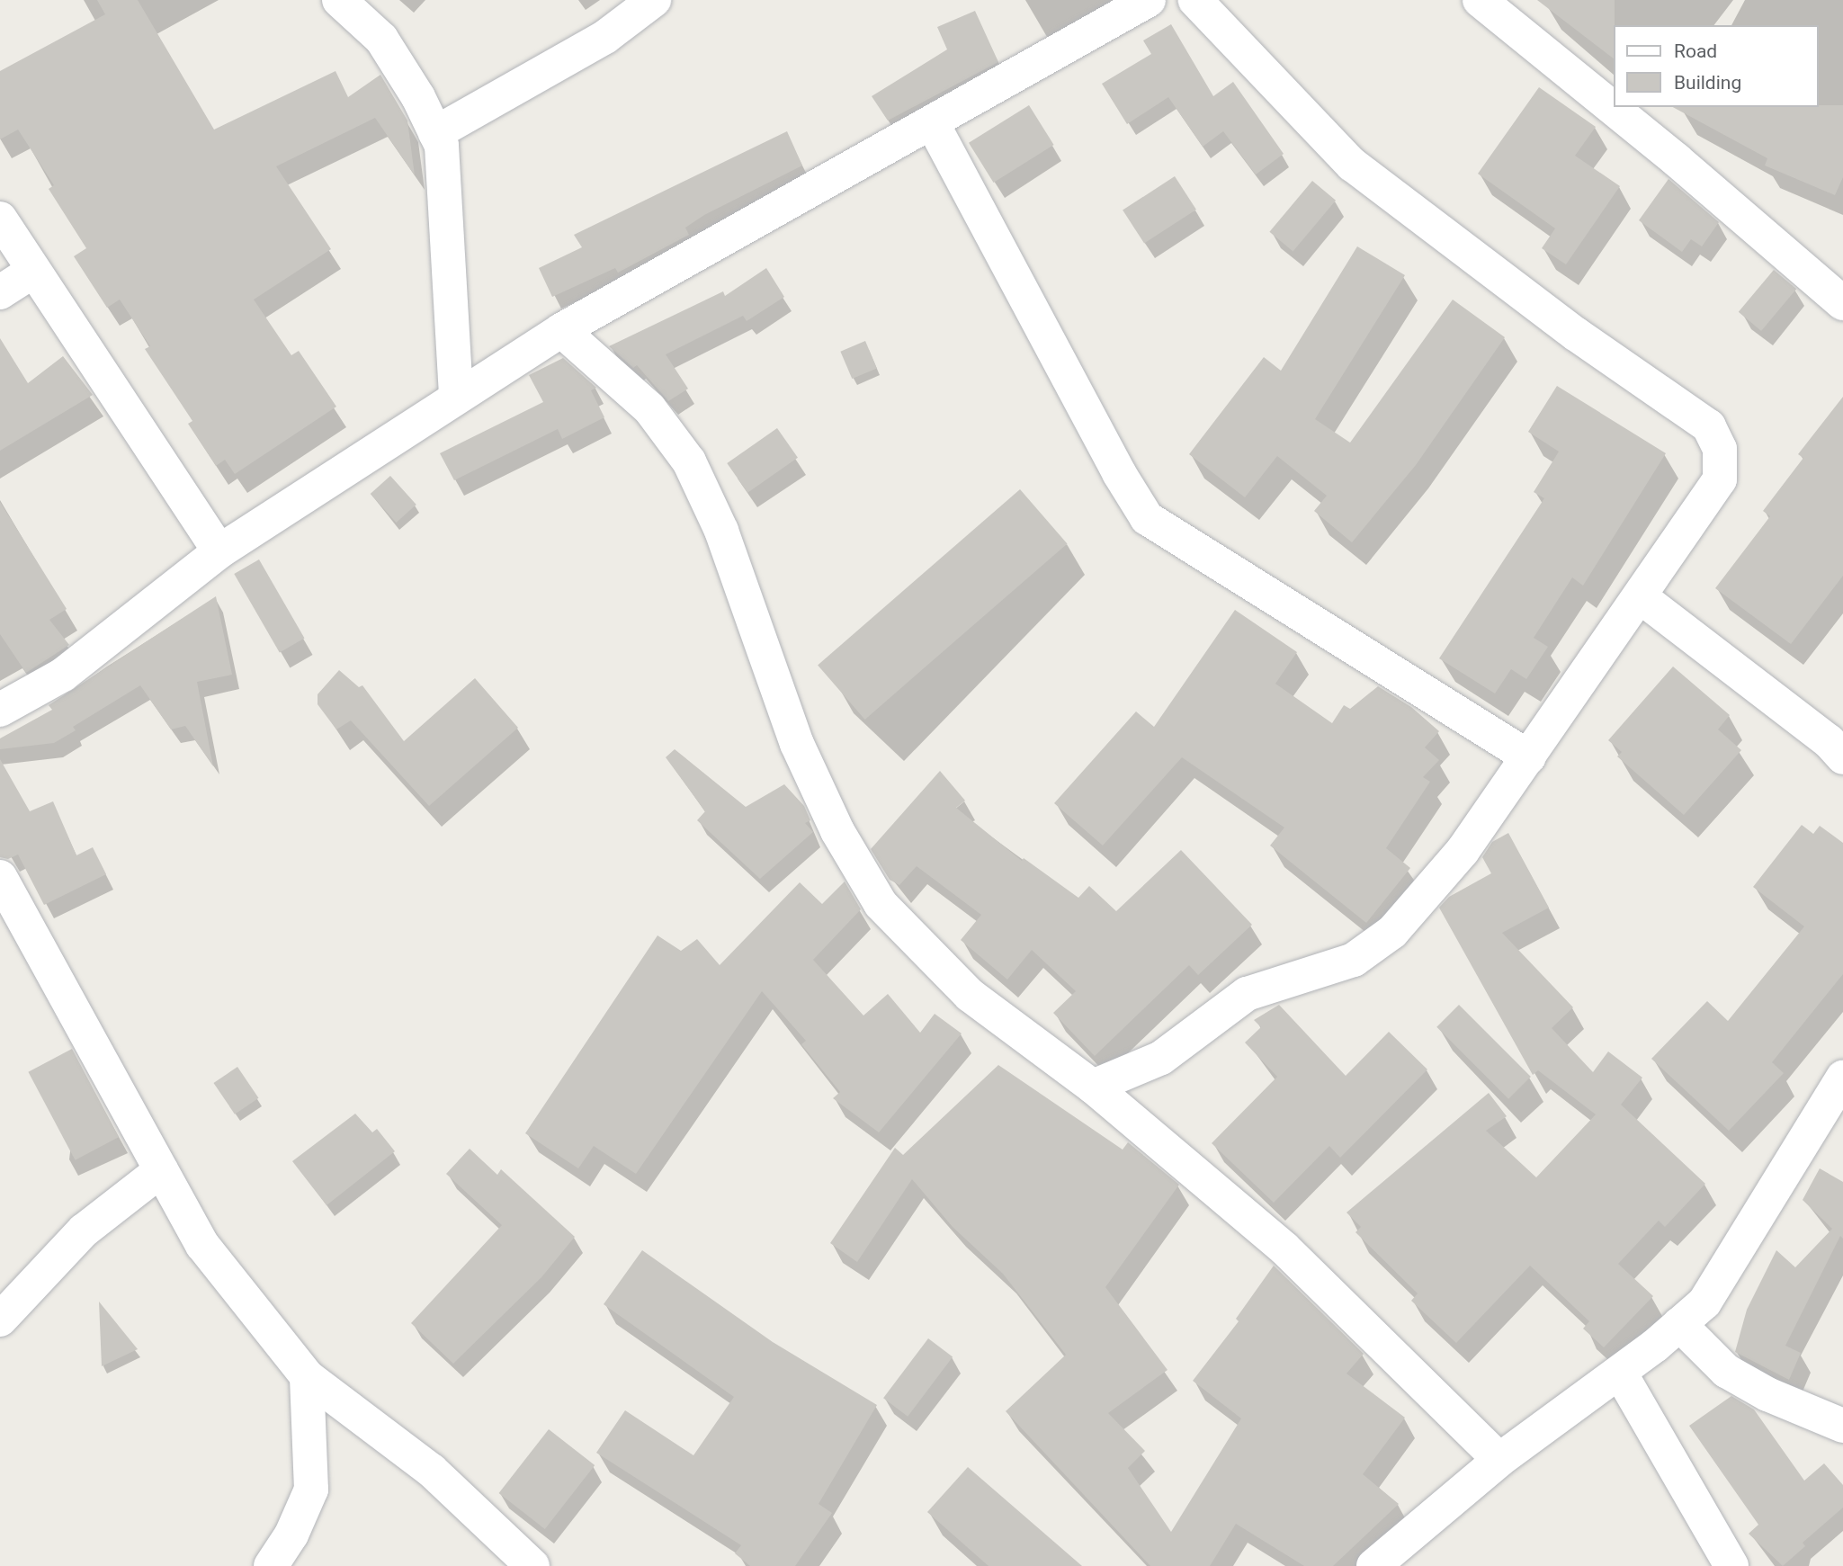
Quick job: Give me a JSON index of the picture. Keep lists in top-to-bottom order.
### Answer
{
  "legend": ["Road", "Building"]
}
